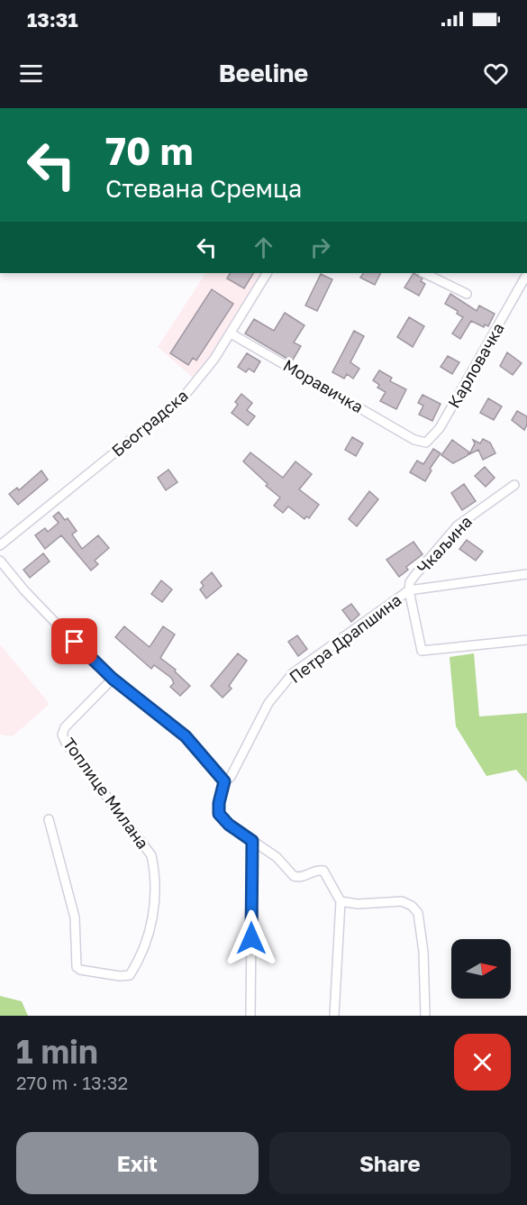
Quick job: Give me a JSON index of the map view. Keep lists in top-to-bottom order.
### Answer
{
  "streets": {
    "street": [
      "Карловачка",
      "Моравичка",
      "Београдска",
      "Чкаљина",
      "Петра Драпшина",
      "Топлице Милана"
    ]
  },
  "crossings": [
    ["Карловачка", "Моравичка"],
    ["Моравичка", "Београдска"],
    ["Чкаљина", "Петра Драпшина"]
  ],
  "north": "right",
  "page": {
    "status": "13:31",
    "header": "Beeline",
    "turn": ["70 m", "Стевана Сремца"],
    "heading": ["1 min", "270 m · 13:32"],
    "buttons": ["Exit", "Share"]
  }
}
